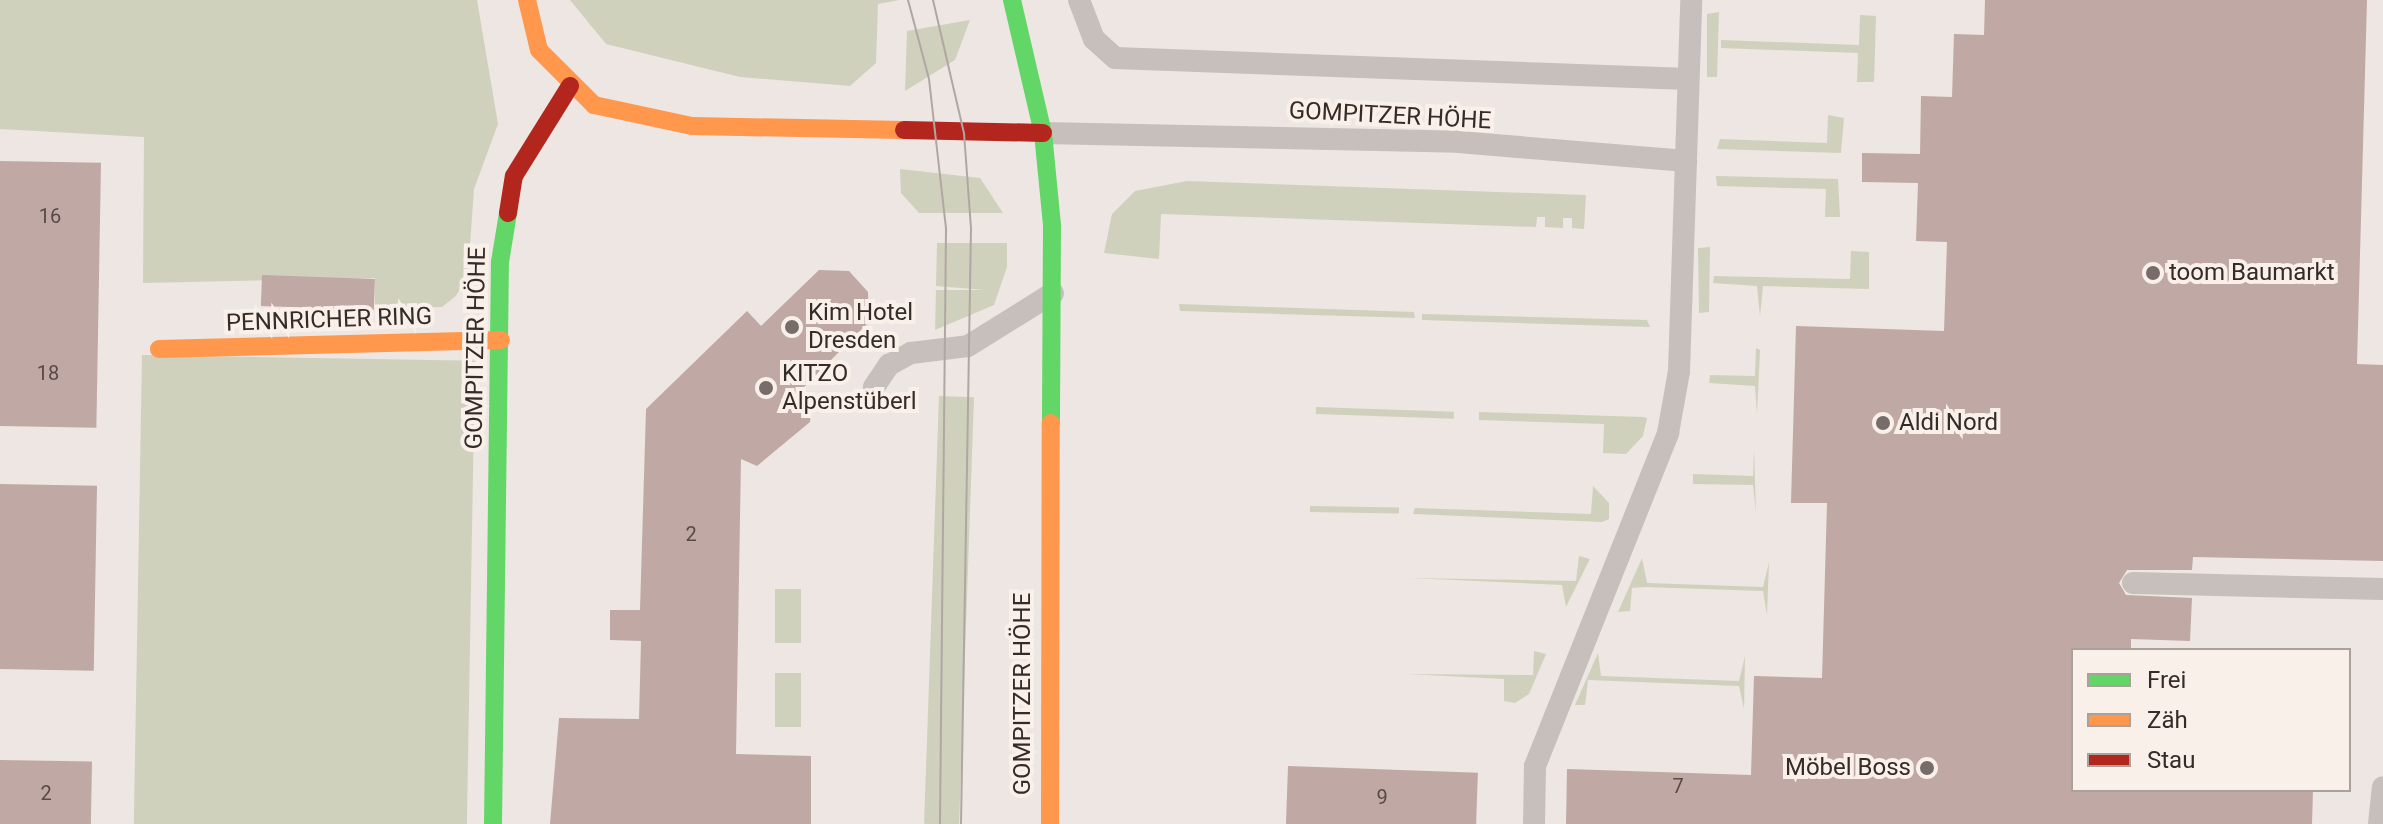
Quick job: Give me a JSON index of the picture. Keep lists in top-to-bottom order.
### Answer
{
  "streets": {
    "street": ["GOMPITZER HÖHE", "PENNRICHER RING"]
  },
  "crossings": [
    ["GOMPITZER HÖHE", "PENNRICHER RING"]
  ],
  "places": [
    "toom Baumarkt",
    "Kim Hotel Dresden",
    "KITZO Alpenstüberl",
    "Aldi Nord",
    "Möbel Boss"
  ],
  "house_numbers": [
    "16",
    "18",
    "2",
    "7",
    "2",
    "9"
  ],
  "legend": ["Frei", "Zäh", "Stau"]
}
